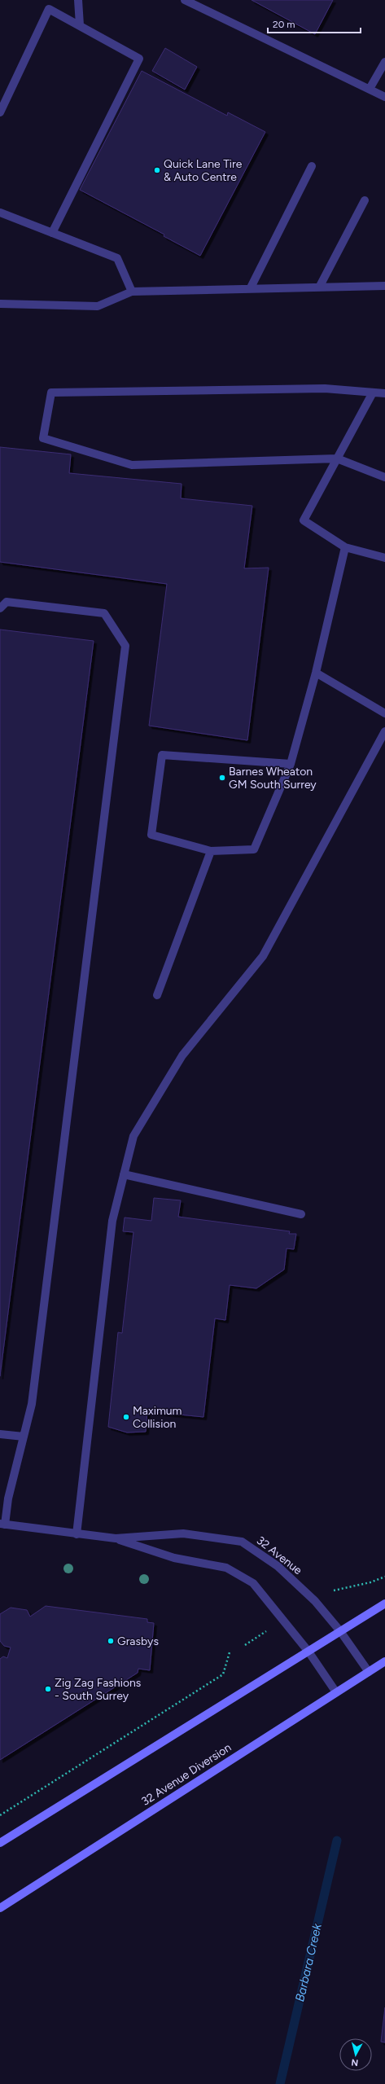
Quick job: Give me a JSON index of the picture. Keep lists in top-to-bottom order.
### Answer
{
  "streets": {
    "main road": ["32 Avenue Diversion"],
    "street": ["32 Avenue"]
  },
  "crossings": [
    ["32 Avenue", "32 Avenue Diversion"]
  ],
  "water": ["Barbara Creek"],
  "places": [
    "Quick Lane Tire & Auto Centre",
    "Barnes Wheaton GM South Surrey",
    "Maximum Collision",
    "Grasbys",
    "Zig Zag Fashions - South Surrey"
  ],
  "scale_bar": "20 m",
  "north": "bottom"
}
